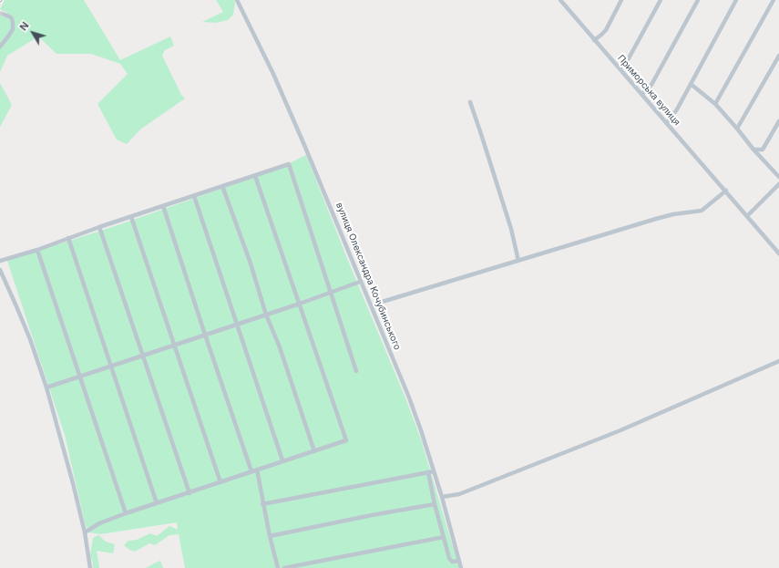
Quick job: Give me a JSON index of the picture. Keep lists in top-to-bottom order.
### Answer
{
  "streets": {
    "street": ["Приморська вулиця", "вулиця Олександра Кочубинського"]
  },
  "north": "top left"
}
